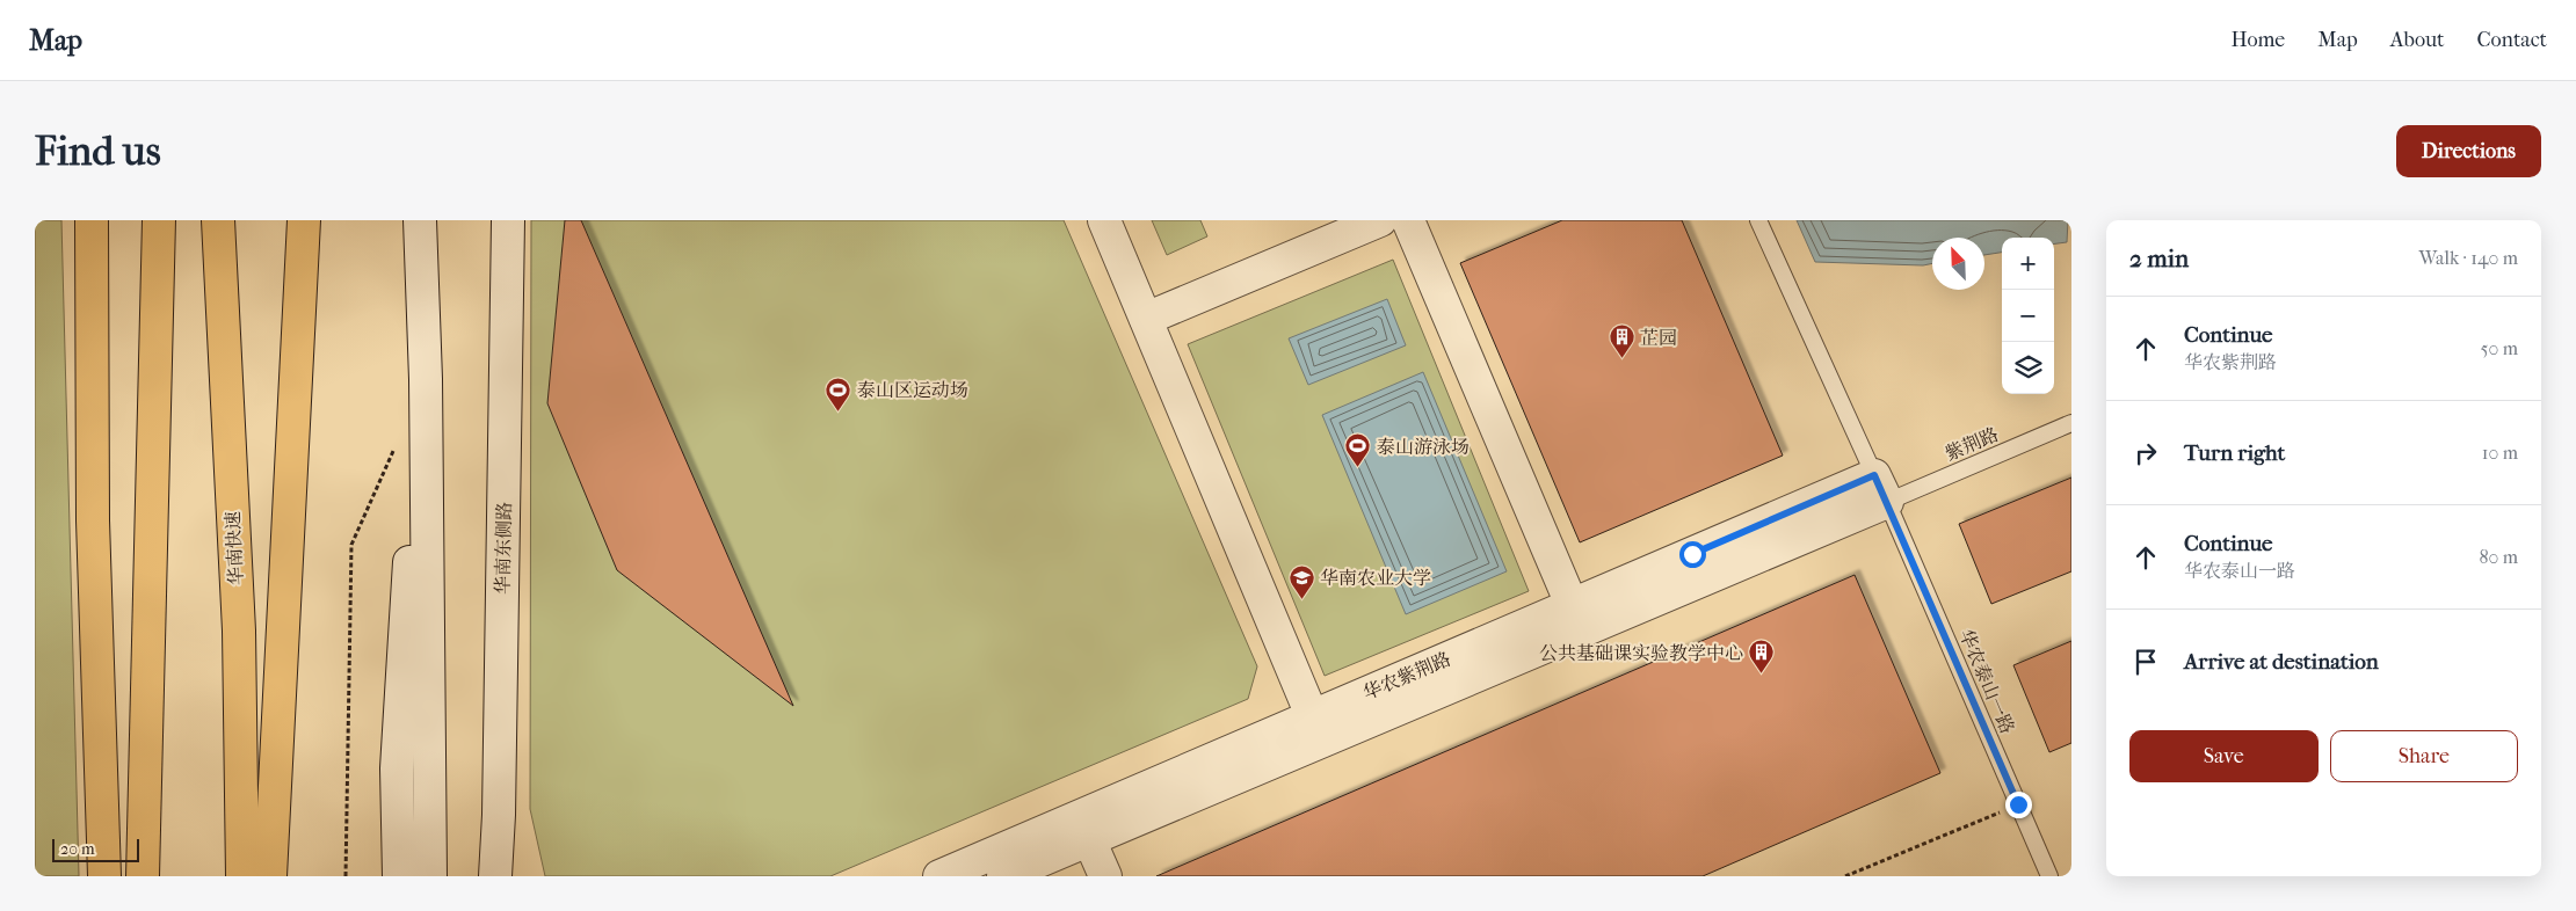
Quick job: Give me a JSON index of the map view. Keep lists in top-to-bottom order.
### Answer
{
  "streets": {
    "highway": ["华南快速"],
    "street": ["华南东侧路", "华农紫荆路"],
    "lane": ["紫荆路", "华农泰山一路"]
  },
  "crossings": [
    ["紫荆路", "华农紫荆路"],
    ["紫荆路", "华农泰山一路"],
    ["华农紫荆路", "华农泰山一路"]
  ],
  "places": {
    "building": ["芷园", "公共基础课实验教学中心"],
    "sports": ["泰山区运动场", "泰山游泳场"],
    "school or university": ["华南农业大学"]
  },
  "scale_bar": "20 m",
  "north": "top left",
  "page": {
    "header": "Map",
    "nav": [
      "Home",
      "Map",
      "About",
      "Contact"
    ],
    "buttons": [
      "Directions",
      ["Save", "Share"]
    ],
    "title": "Find us",
    "heading": ["2 min", "Walk · 140 m"],
    "map_buttons": ["+", "−"],
    "list": [
      ["Continue", "华农紫荆路", "50 m"],
      ["Turn right", "10 m"],
      ["Continue", "华农泰山一路", "80 m"],
      "Arrive at destination"
    ],
    "scale": "20 m"
  }
}
